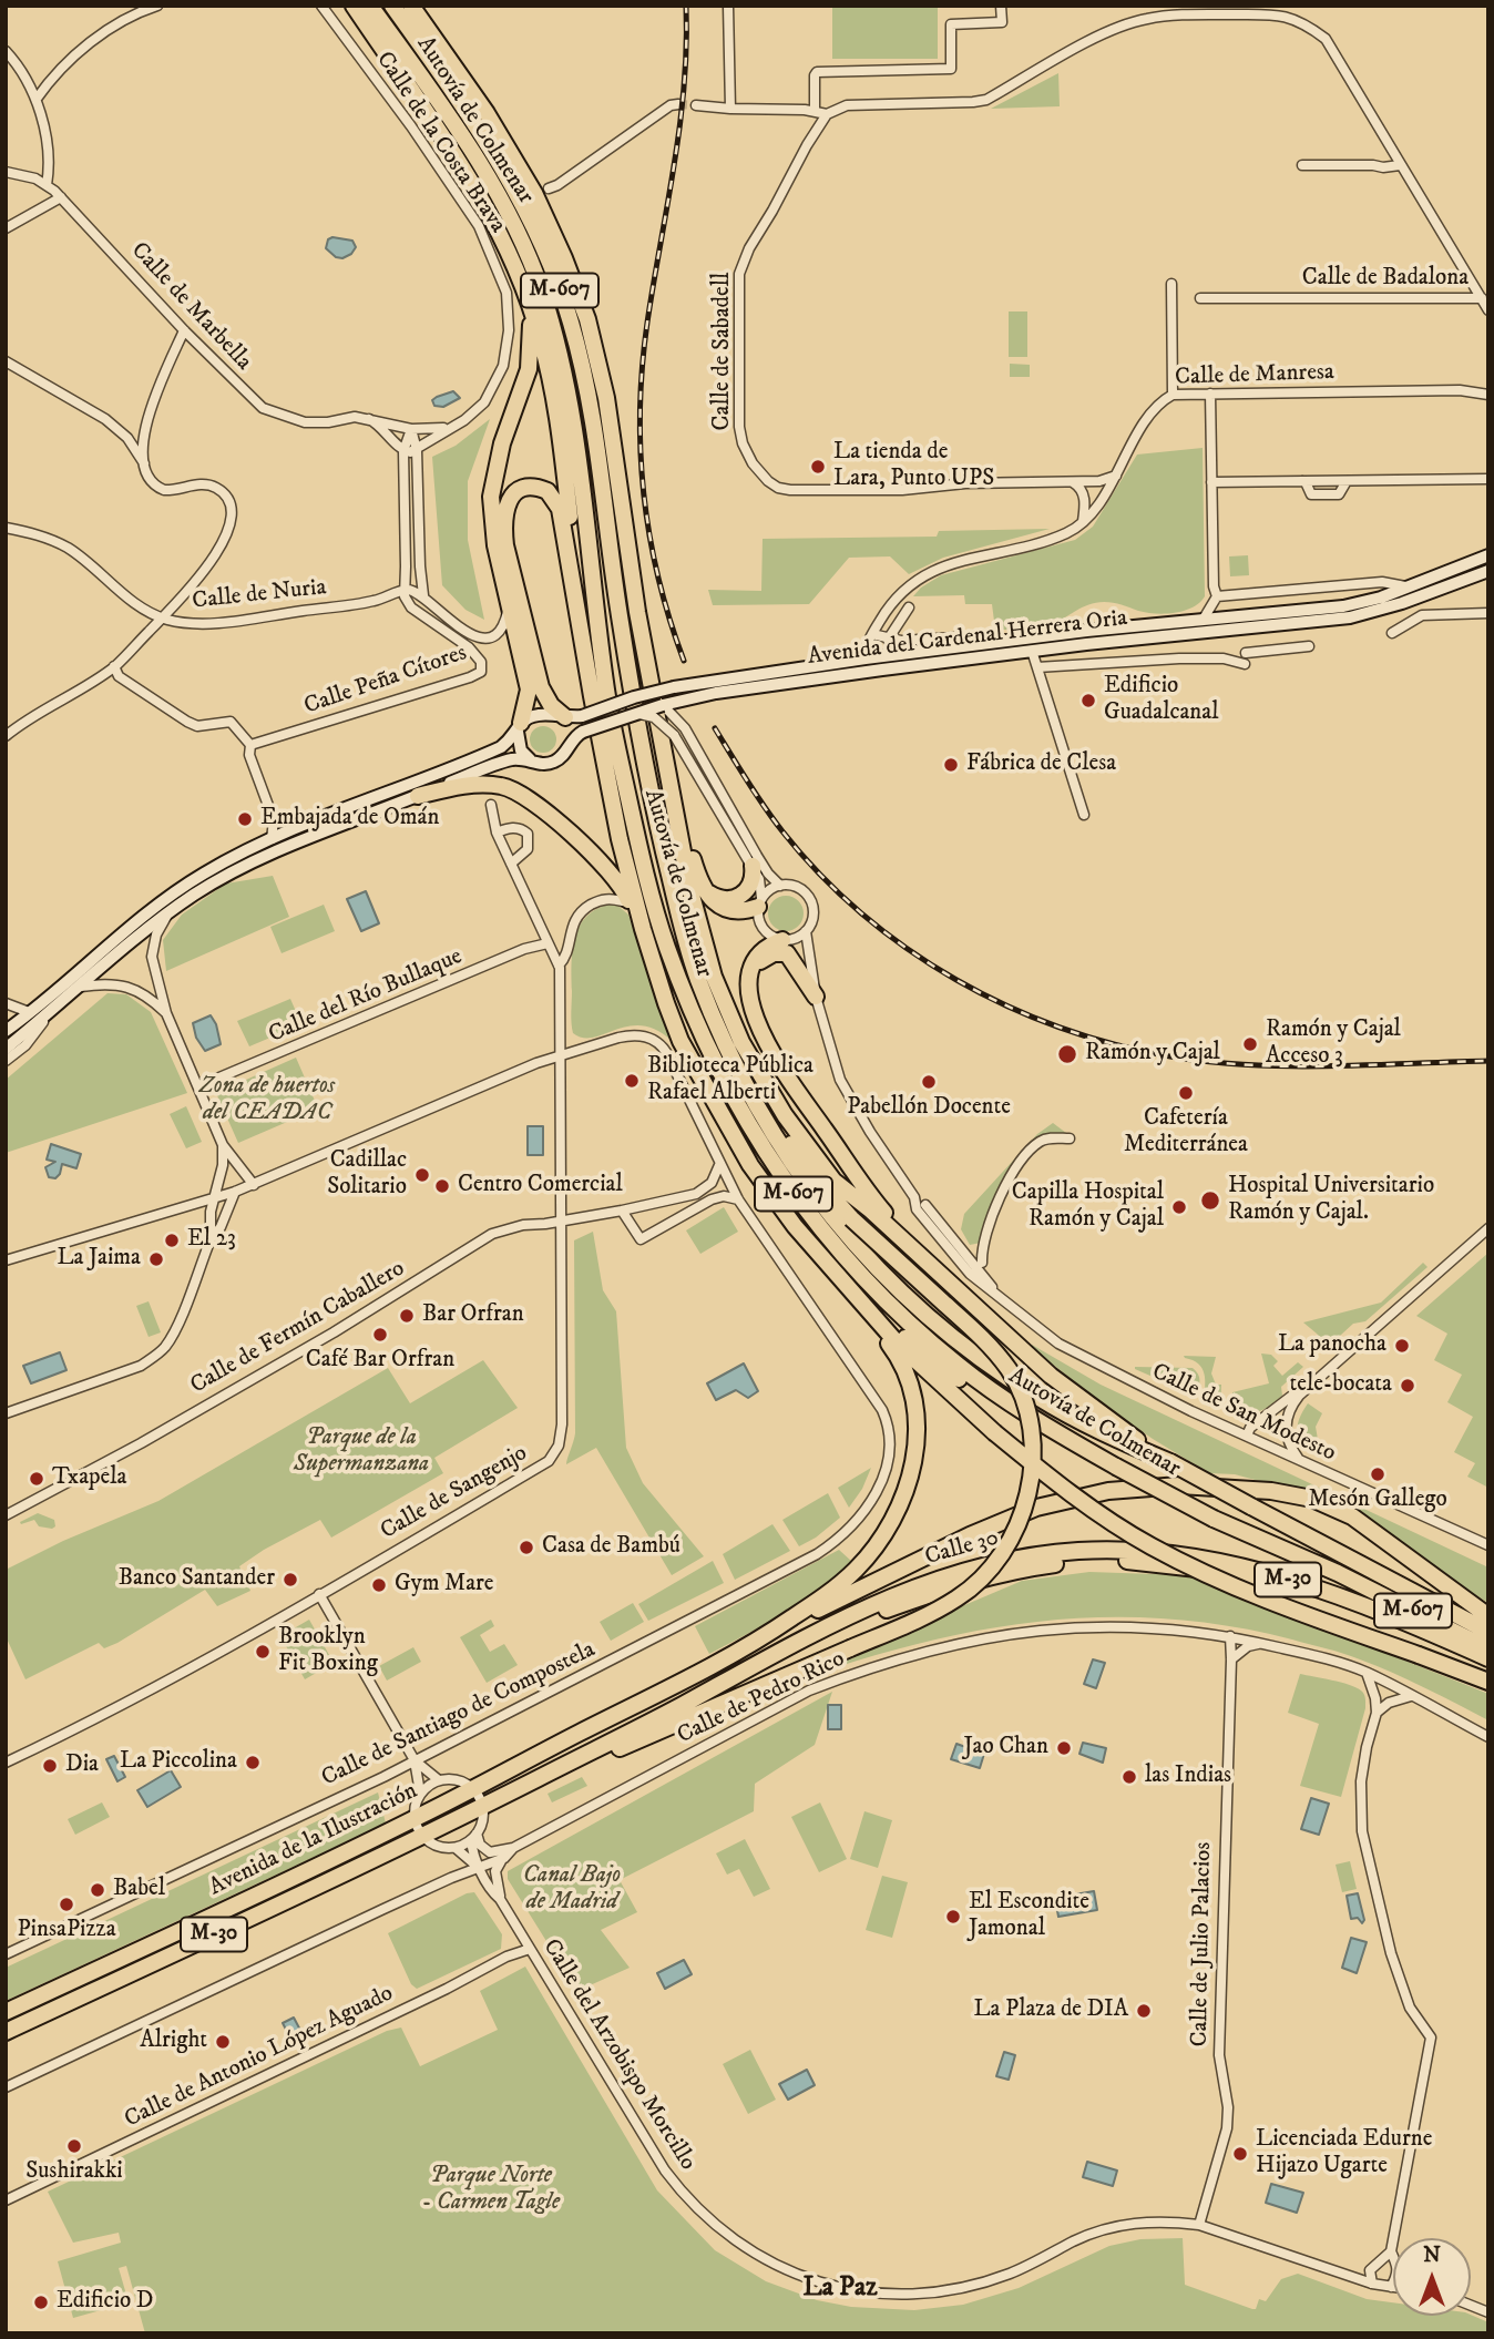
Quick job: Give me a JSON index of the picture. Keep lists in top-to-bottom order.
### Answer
{
  "streets": {
    "highway": [
      "Autovía de Colmenar",
      "M-607",
      "Calle 30",
      "M-30",
      "Avenida de la Ilustración"
    ],
    "main road": ["Avenida del Cardenal Herrera Oria"],
    "street": [
      "Calle de la Costa Brava",
      "Calle de Badalona",
      "Calle de Marbella",
      "Calle de Sabadell",
      "Calle de Manresa",
      "Calle de Nuria",
      "Calle Peña Cítores",
      "Calle del Río Bullaque",
      "Calle de Fermín Caballero",
      "Calle de San Modesto",
      "Calle de Sangenjo",
      "Calle de Pedro Rico",
      "Calle de Santiago de Compostela",
      "Calle de Julio Palacios",
      "Calle del Arzobispo Morcillo",
      "Calle de Antonio López Aguado"
    ]
  },
  "crossings": [
    ["Autovía de Colmenar", "M-607"],
    ["Calle de la Costa Brava", "Calle de Marbella"],
    ["Calle de Badalona", "Calle de Sabadell"],
    ["M-607", "Avenida del Cardenal Herrera Oria"],
    ["Calle de Sabadell", "Calle de Manresa"],
    ["Calle de Manresa", "Avenida del Cardenal Herrera Oria"],
    ["Calle del Río Bullaque", "Calle de Sangenjo"],
    ["Calle de Fermín Caballero", "Calle de Sangenjo"],
    ["Calle 30", "M-30"],
    ["Calle 30", "Avenida de la Ilustración"],
    ["M-30", "Avenida de la Ilustración"],
    ["Calle de Pedro Rico", "Calle de Julio Palacios"],
    ["Calle de Pedro Rico", "Calle del Arzobispo Morcillo"],
    ["Calle de Julio Palacios", "Calle del Arzobispo Morcillo"],
    ["Calle del Arzobispo Morcillo", "Calle de Antonio López Aguado"]
  ],
  "districts": ["La Paz"],
  "parks": [
    "Zona de huertos del CEADAC",
    "Parque de la Supermanzana",
    "Canal Bajo de Madrid",
    "Parque Norte - Carmen Tagle"
  ],
  "places": [
    "La tienda de Lara, Punto UPS",
    "Edificio Guadalcanal",
    "Fábrica de Clesa",
    "Embajada de Omán",
    "Ramón y Cajal Acceso 3",
    "Ramón y Cajal",
    "Biblioteca Pública Rafael Alberti",
    "Pabellón Docente",
    "Cafetería Mediterránea",
    "Cadillac Solitario",
    "Centro Comercial",
    "Hospital Universitario Ramón y Cajal.",
    "Capilla Hospital Ramón y Cajal",
    "El 23",
    "La Jaima",
    "Bar Orfran",
    "Café Bar Orfran",
    "La panocha",
    "tele-bocata",
    "Mesón Gallego",
    "Txapela",
    "Casa de Bambú",
    "Banco Santander",
    "Gym Mare",
    "Brooklyn Fit Boxing",
    "Jao Chan",
    "La Piccolina",
    "Dia",
    "las Indias",
    "Babel",
    "PinsaPizza",
    "El Escondite Jamonal",
    "La Plaza de DIA",
    "Alright",
    "Sushirakki",
    "Licenciada Edurne Hijazo Ugarte",
    "Edificio D"
  ],
  "north": "top"
}
